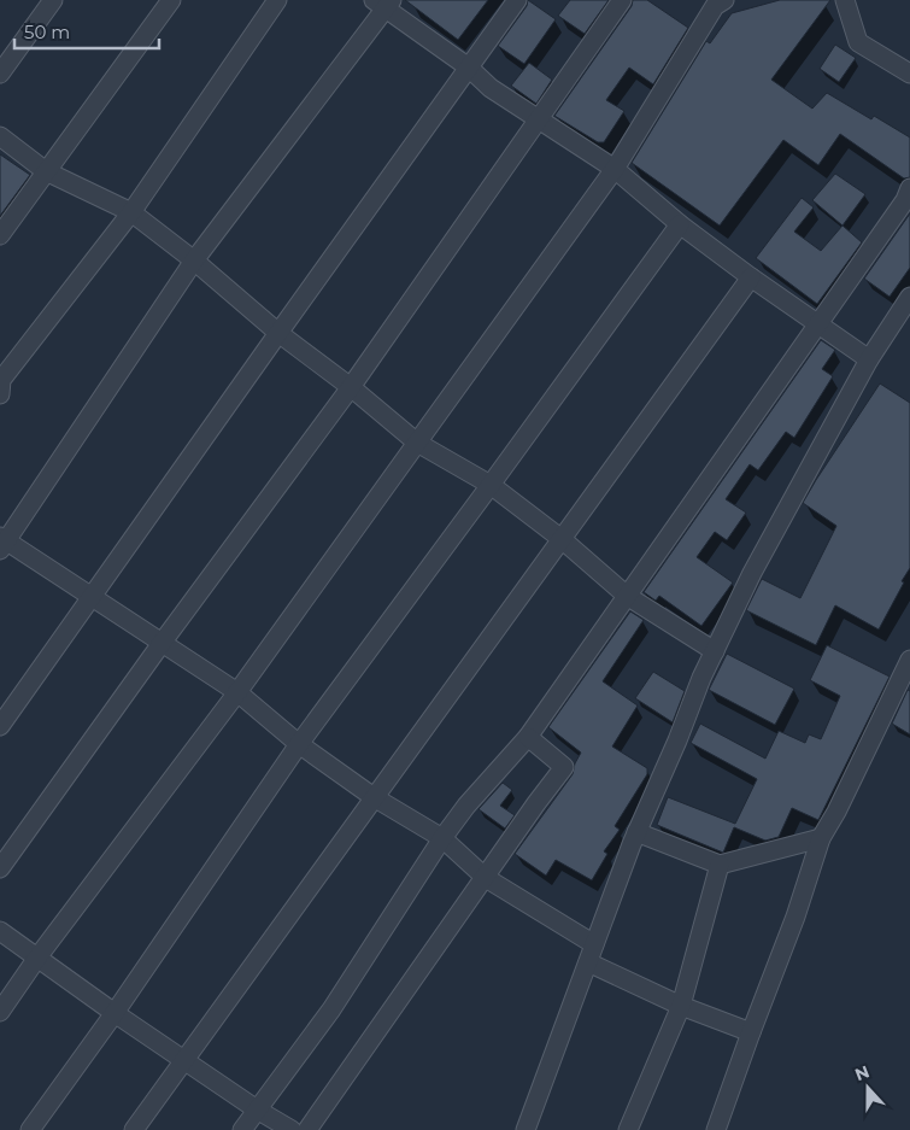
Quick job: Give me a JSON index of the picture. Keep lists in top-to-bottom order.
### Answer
{
  "scale_bar": "50 m",
  "north": "top"
}
